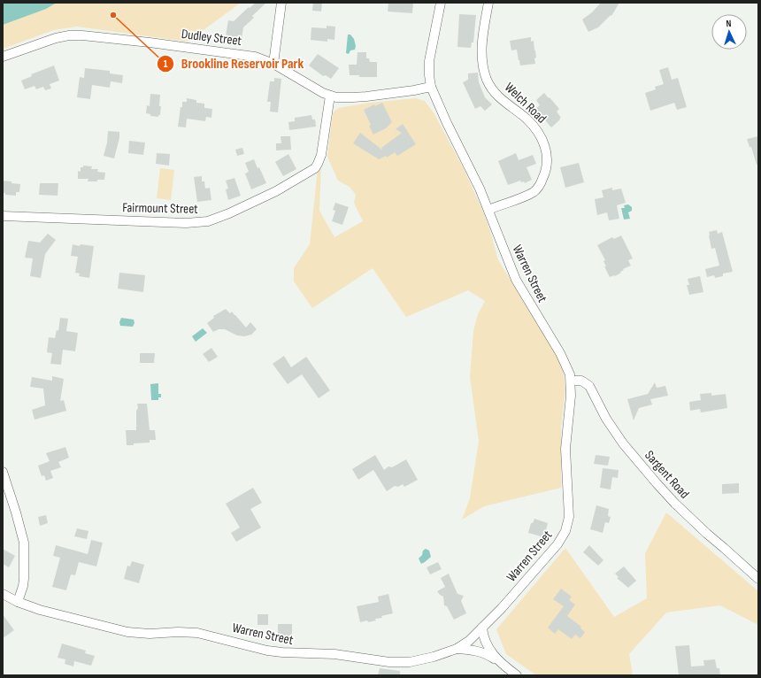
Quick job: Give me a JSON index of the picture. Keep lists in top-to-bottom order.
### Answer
{
  "streets": {
    "street": [
      "Dudley Street",
      "Welch Road",
      "Fairmount Street",
      "Warren Street",
      "Sargent Road"
    ]
  },
  "crossings": [
    ["Dudley Street", "Fairmount Street"],
    ["Dudley Street", "Warren Street"],
    ["Welch Road", "Warren Street"],
    ["Warren Street", "Sargent Road"]
  ],
  "places": ["Brookline Reservoir Park"],
  "north": "top"
}
